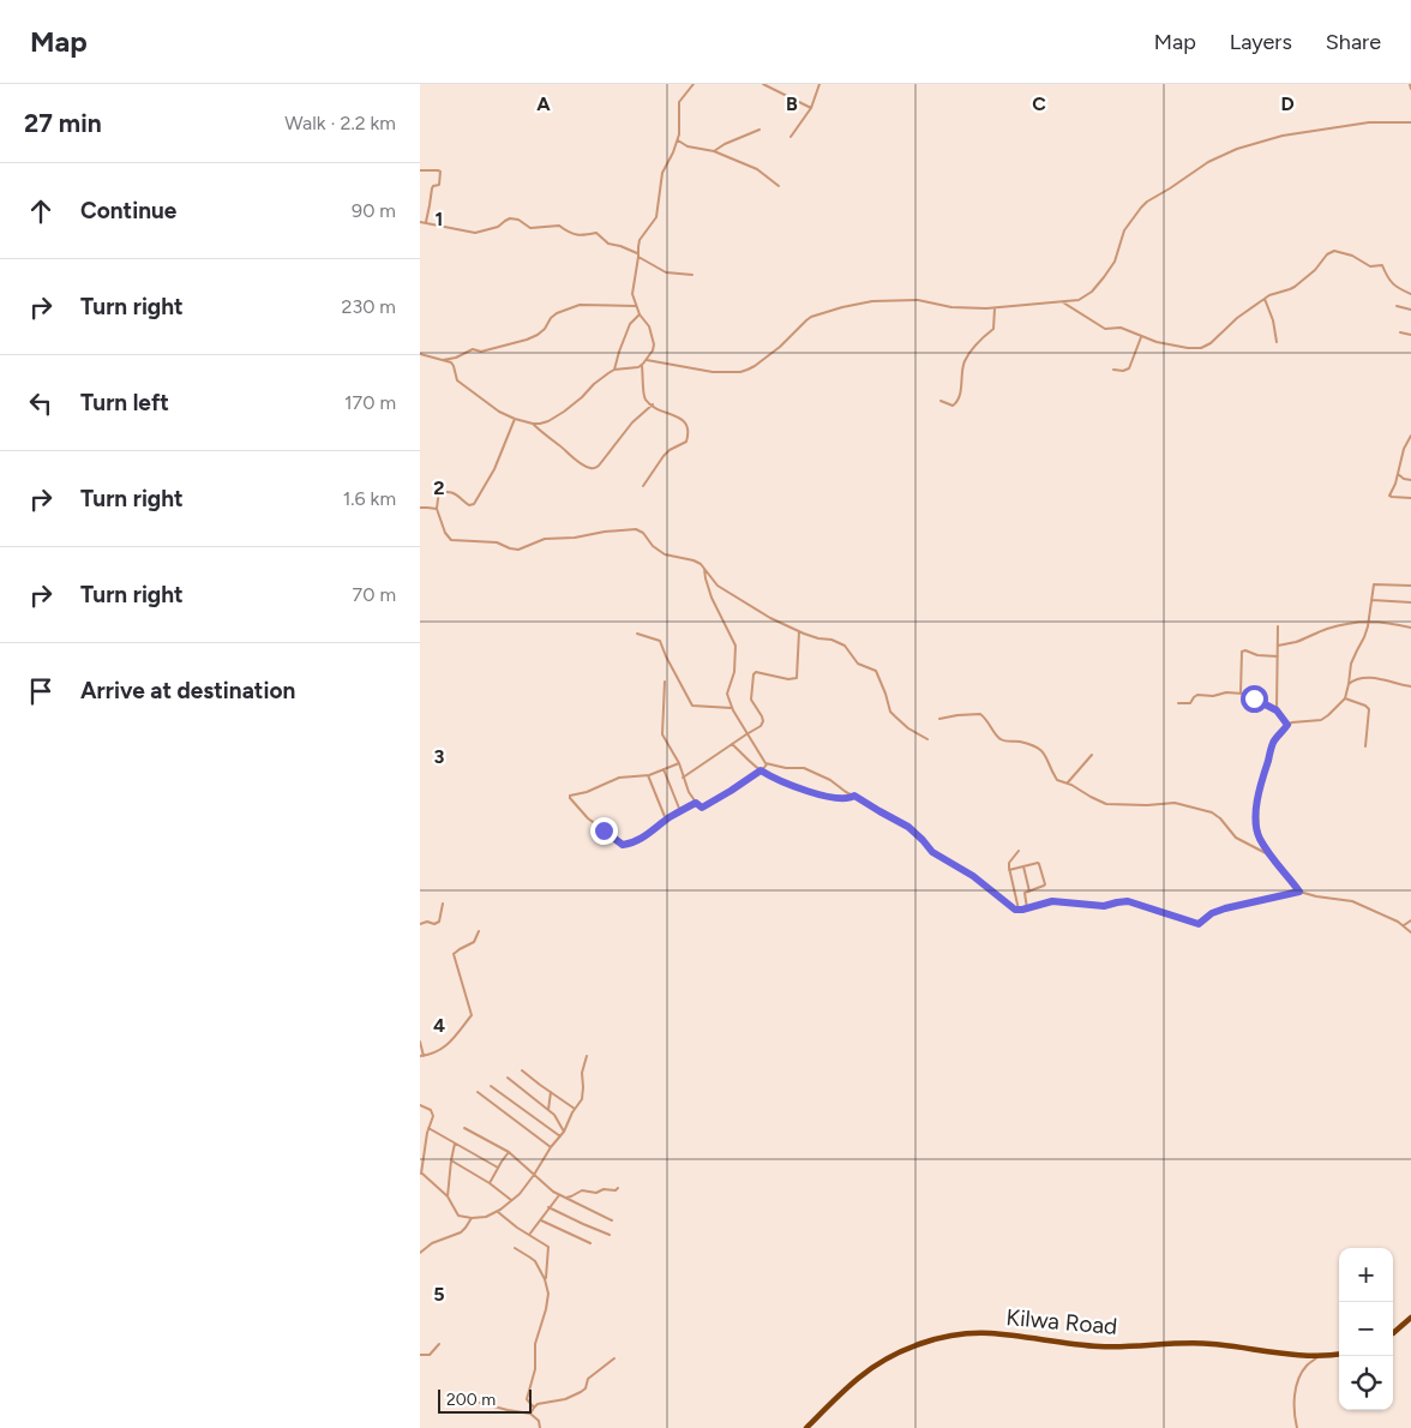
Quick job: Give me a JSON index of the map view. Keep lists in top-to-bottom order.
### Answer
{
  "streets": {
    "highway": ["Kilwa Road"]
  },
  "scale_bar": "200 m",
  "page": {
    "header": "Map",
    "nav": ["Map", "Layers", "Share"],
    "heading": ["27 min", "Walk · 2.2 km"],
    "list": [
      ["Continue", "90 m"],
      ["Turn right", "230 m"],
      ["Turn left", "170 m"],
      ["Turn right", "1.6 km"],
      ["Turn right", "70 m"],
      "Arrive at destination"
    ],
    "map_buttons": ["+", "−"],
    "scale": "200 m"
  },
  "grid": {
    "columns": [
      "A",
      "B",
      "C",
      "D"
    ],
    "rows": [
      "1",
      "2",
      "3",
      "4",
      "5"
    ]
  }
}
